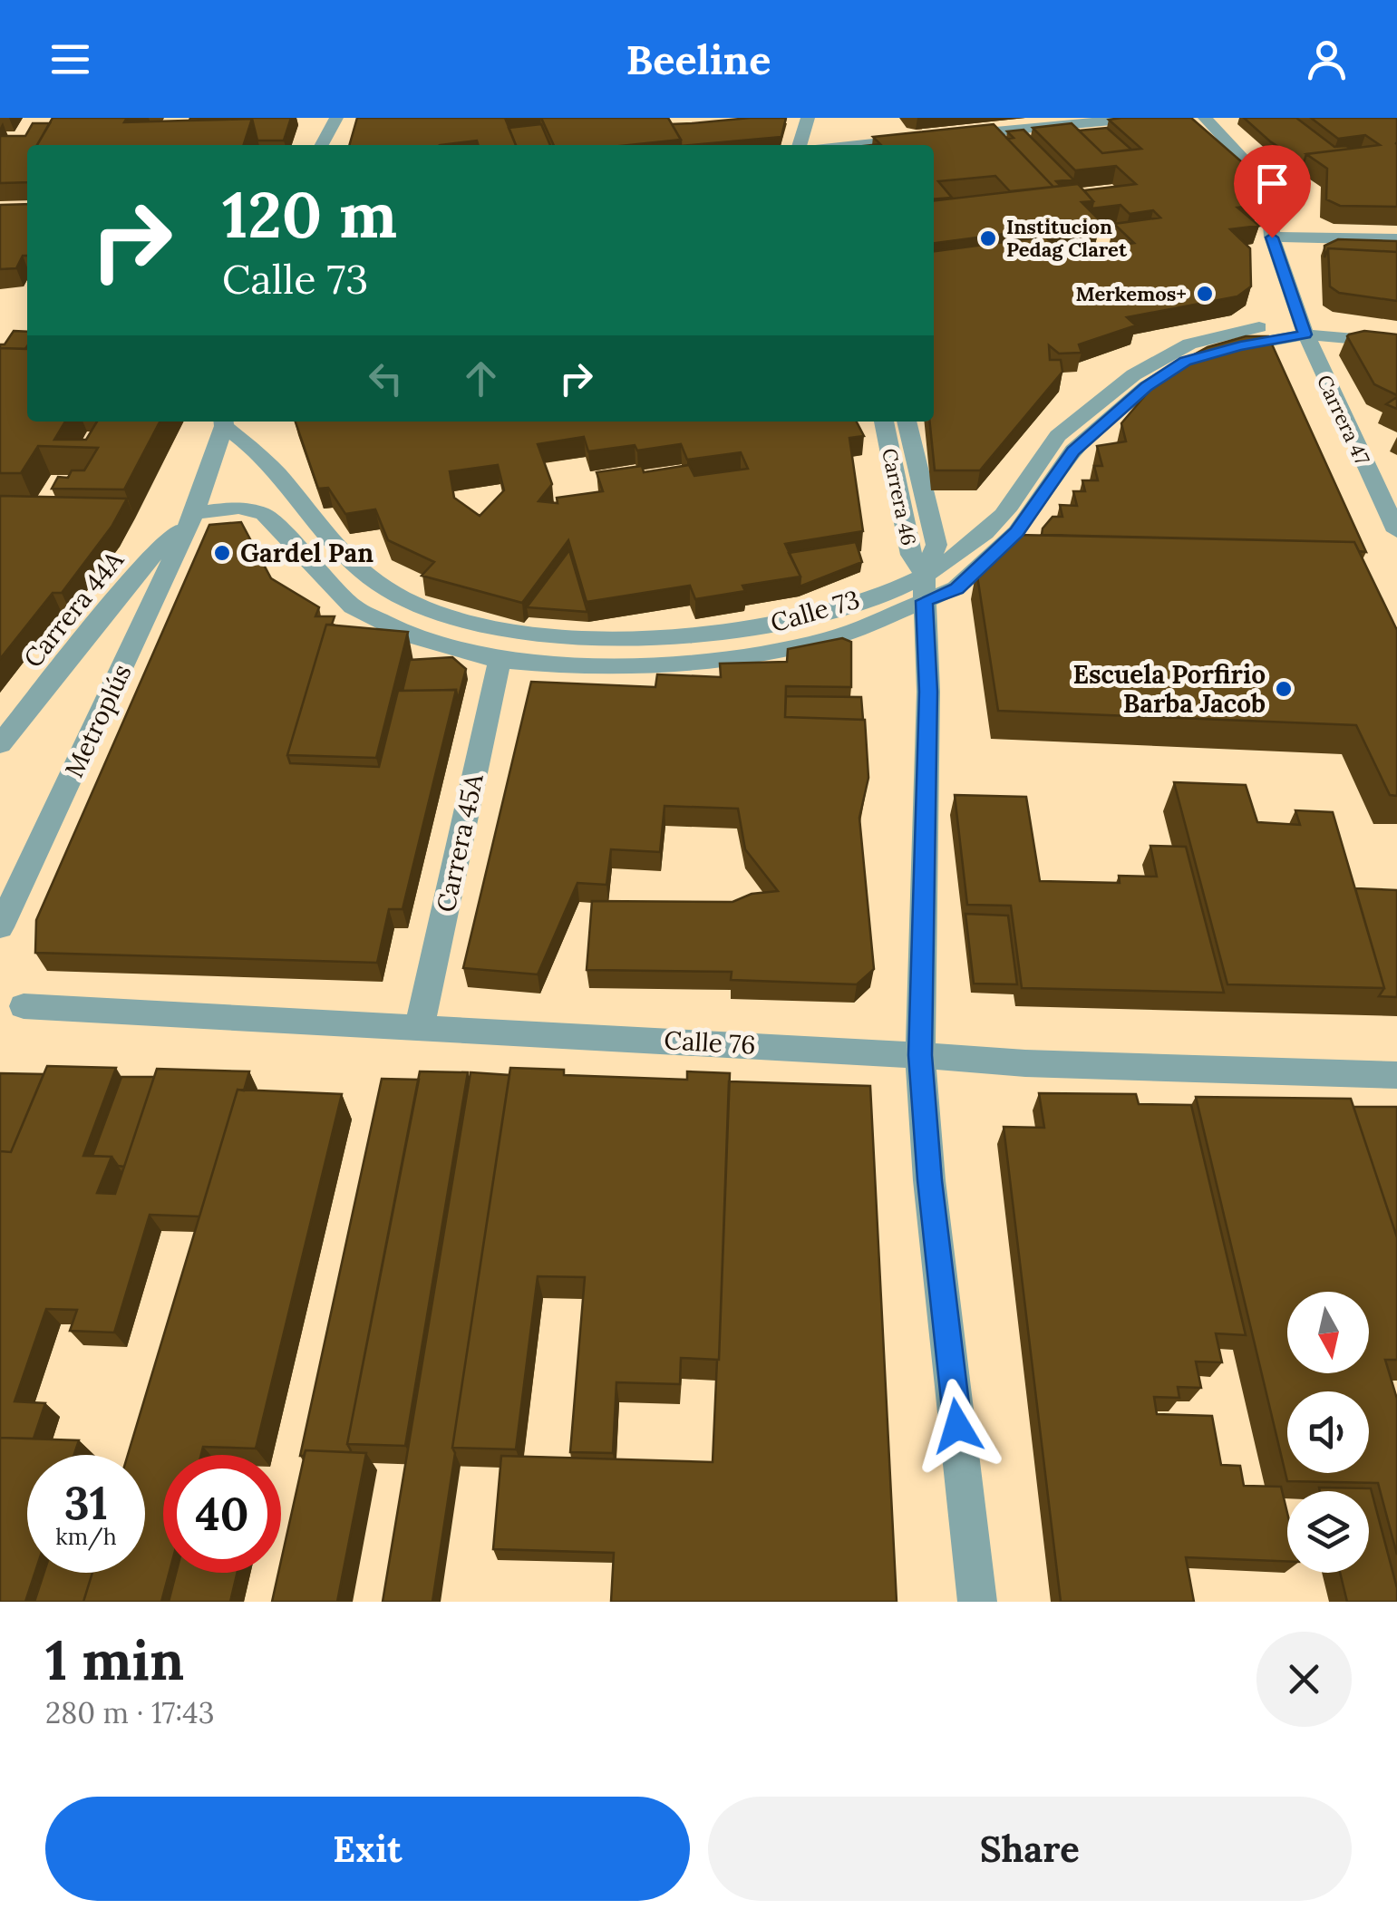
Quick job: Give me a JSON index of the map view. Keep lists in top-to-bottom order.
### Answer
{
  "streets": {
    "street": [
      "Carrera 47",
      "Carrera 46",
      "Carrera 44A",
      "Calle 73",
      "Metroplús",
      "Carrera 45A",
      "Calle 76"
    ]
  },
  "crossings": [
    ["Carrera 47", "Calle 73"],
    ["Carrera 46", "Calle 73"],
    ["Carrera 46", "Calle 76"],
    ["Carrera 44A", "Calle 73"],
    ["Carrera 44A", "Metroplús"],
    ["Calle 73", "Metroplús"],
    ["Calle 73", "Carrera 45A"],
    ["Carrera 45A", "Calle 76"]
  ],
  "places": [
    "Institucion Pedag Claret",
    "Merkemos+",
    "Gardel Pan",
    "Escuela Porfirio Barba Jacob"
  ],
  "north": "bottom",
  "page": {
    "header": "Beeline",
    "turn": ["120 m", "Calle 73"],
    "speed": "31 km/h",
    "limit": "40",
    "heading": ["1 min", "280 m · 17:43"],
    "buttons": ["Exit", "Share"]
  }
}
